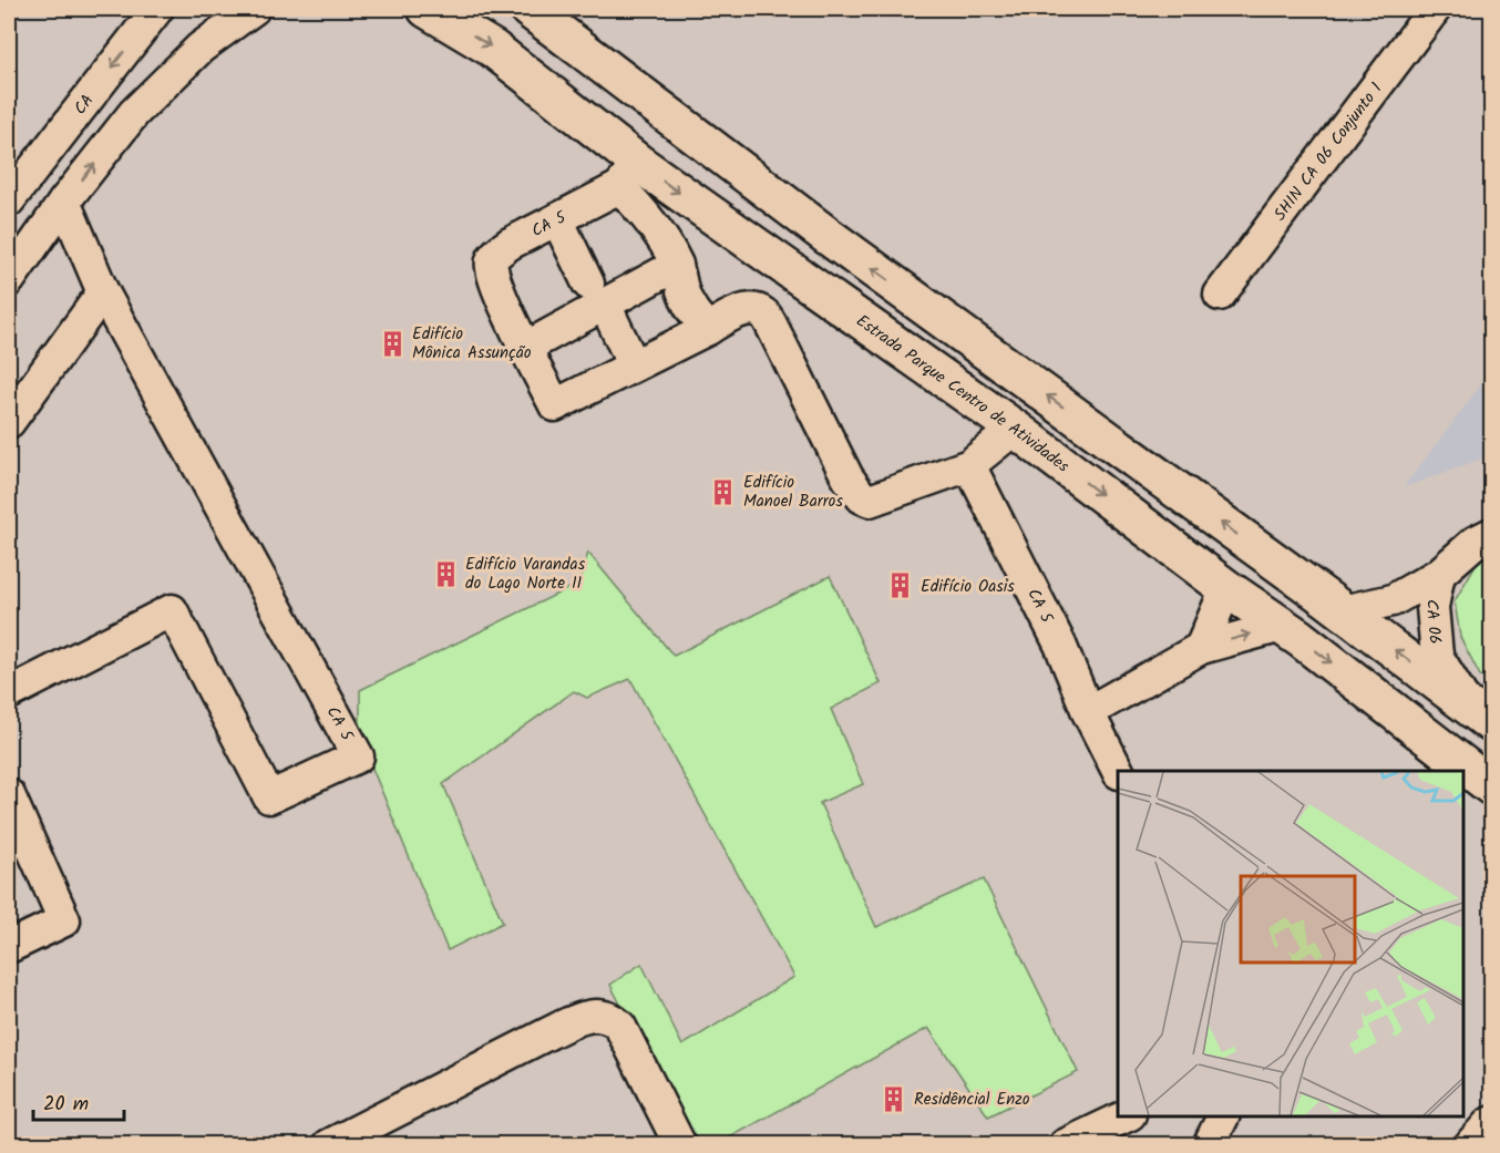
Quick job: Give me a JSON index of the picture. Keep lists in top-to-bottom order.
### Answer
{
  "streets": {
    "main road": ["Estrada Parque Centro de Atividades"],
    "street": [
      "CA",
      "SHIN CA 06 Conjunto 1",
      "CA 5",
      "CA 06"
    ]
  },
  "crossings": [
    ["CA 5", "Estrada Parque Centro de Atividades"]
  ],
  "places": {
    "building": [
      "Edifício Mônica Assunção",
      "Edifício Manoel Barros",
      "Edifício Varandas do Lago Norte II",
      "Edifício Oasis",
      "Residêncial Enzo"
    ]
  },
  "scale_bar": "20 m"
}
